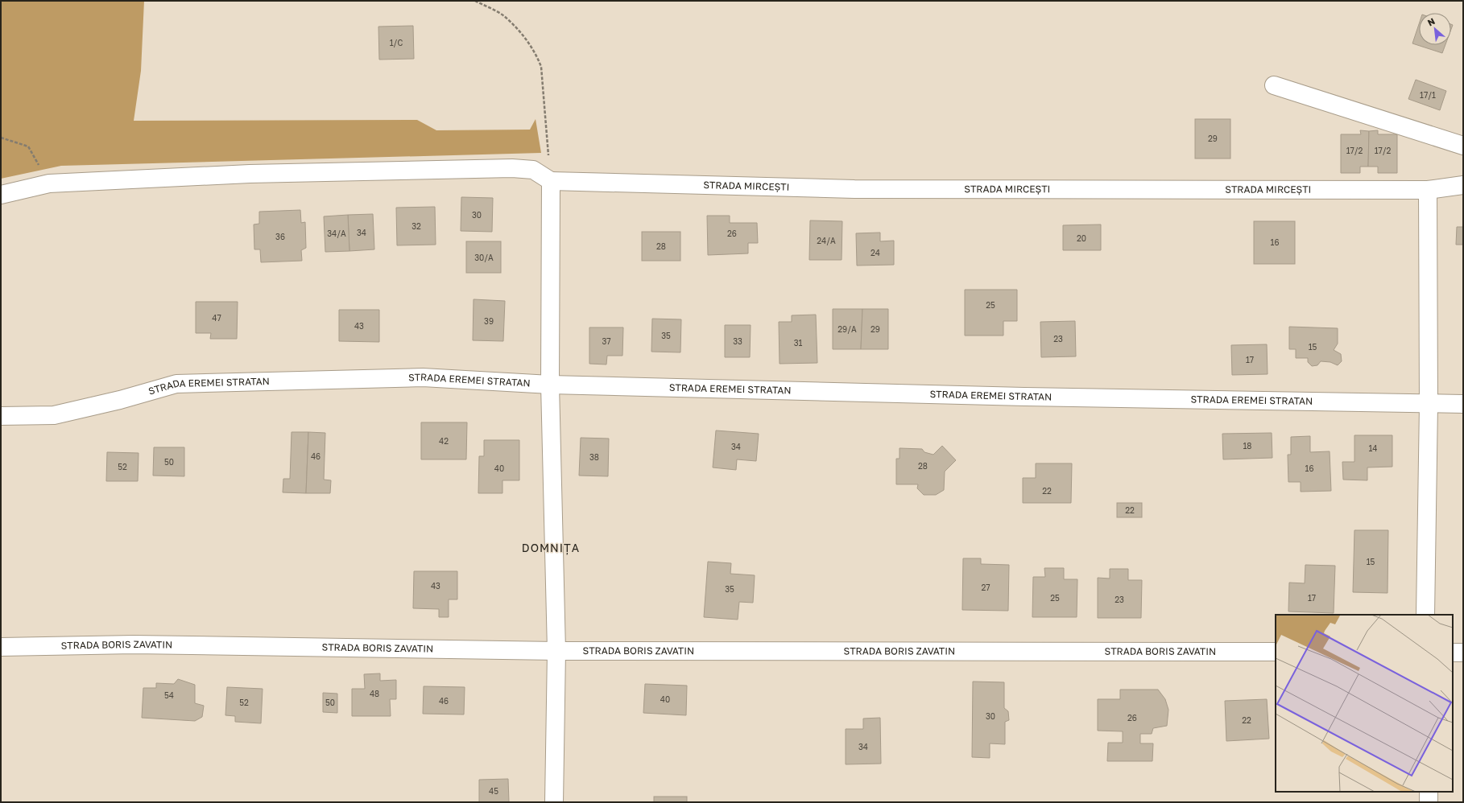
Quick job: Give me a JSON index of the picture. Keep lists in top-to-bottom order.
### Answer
{
  "streets": {
    "street": ["STRADA MIRCEȘTI", "STRADA EREMEI STRATAN", "STRADA BORIS ZAVATIN"]
  },
  "districts": ["DOMNIȚA"],
  "house_numbers": [
    "1/C",
    "17/1",
    "29",
    "17/2",
    "17/2",
    "30",
    "32",
    "34",
    "34/A",
    "26",
    "36",
    "20",
    "24/A",
    "16",
    "28",
    "24",
    "30/A",
    "25",
    "47",
    "39",
    "43",
    "29/A",
    "29",
    "35",
    "23",
    "37",
    "33",
    "31",
    "15",
    "17",
    "42",
    "18",
    "34",
    "14",
    "46",
    "38",
    "50",
    "28",
    "52",
    "40",
    "16",
    "22",
    "22",
    "15",
    "43",
    "27",
    "35",
    "25",
    "17",
    "23",
    "48",
    "54",
    "40",
    "46",
    "52",
    "50",
    "30",
    "26",
    "22",
    "34",
    "45"
  ],
  "north": "top left"
}
